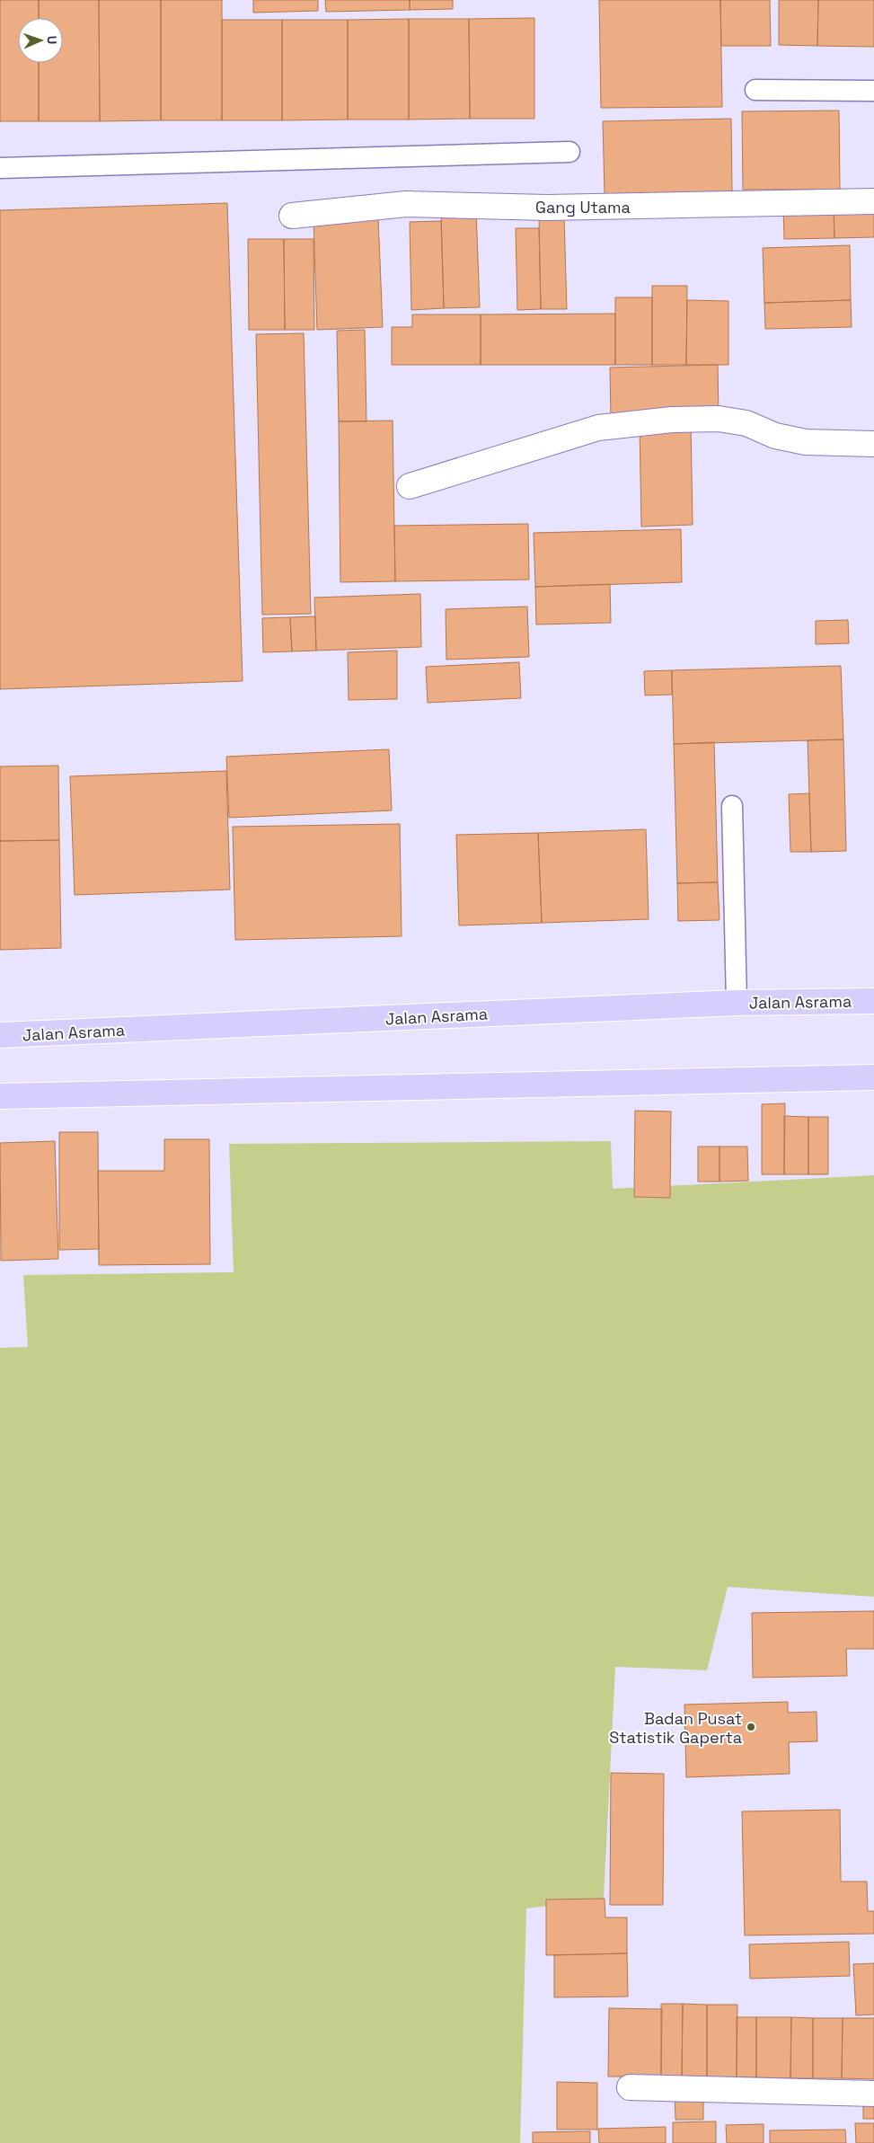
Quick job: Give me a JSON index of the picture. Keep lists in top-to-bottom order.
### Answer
{
  "streets": {
    "highway": ["Jalan Asrama"],
    "street": ["Gang Utama"]
  },
  "places": ["Badan Pusat Statistik Gaperta"],
  "north": "right"
}
